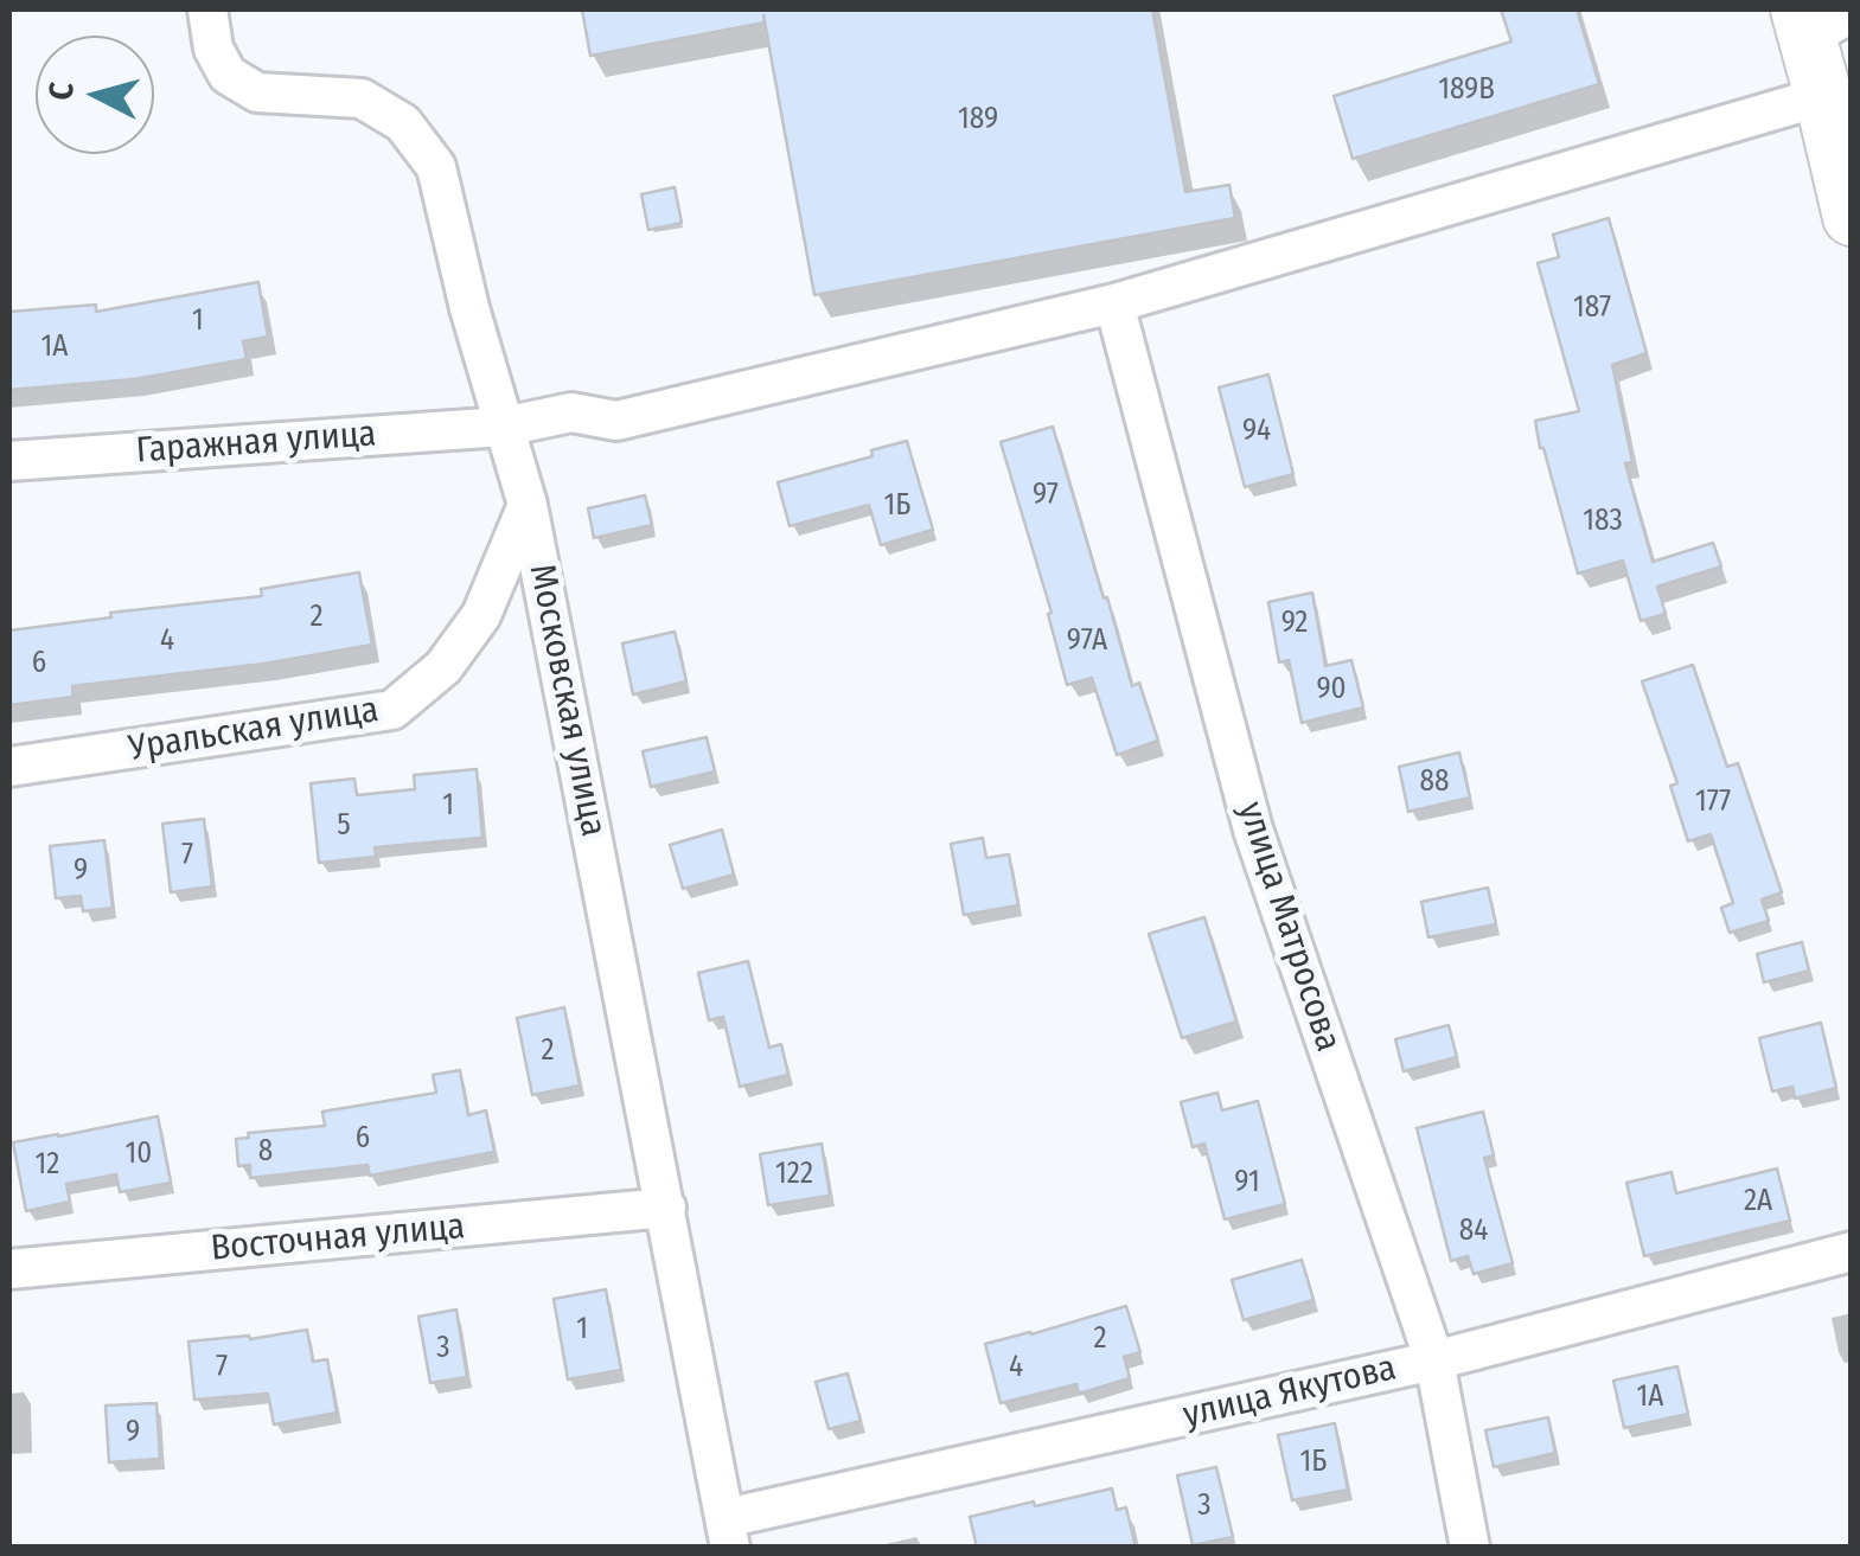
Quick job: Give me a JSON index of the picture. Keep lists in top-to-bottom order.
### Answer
{
  "streets": {
    "street": [
      "Гаражная улица",
      "Московская улица",
      "Уральская улица",
      "улица Матросова",
      "Восточная улица",
      "улица Якутова"
    ]
  },
  "crossings": [
    ["Гаражная улица", "Московская улица"],
    ["Гаражная улица", "улица Матросова"],
    ["Московская улица", "Уральская улица"],
    ["Московская улица", "Восточная улица"],
    ["Московская улица", "улица Якутова"],
    ["улица Матросова", "улица Якутова"]
  ],
  "house_numbers": [
    "189В",
    "189",
    "187",
    "1",
    "1А",
    "94",
    "97",
    "1Б",
    "183",
    "2",
    "92",
    "4",
    "97А",
    "6",
    "90",
    "88",
    "177",
    "1",
    "5",
    "7",
    "9",
    "2",
    "6",
    "8",
    "10",
    "12",
    "122",
    "91",
    "2А",
    "84",
    "1",
    "2",
    "3",
    "7",
    "4",
    "1А",
    "9",
    "1Б",
    "3"
  ],
  "north": "left"
}
